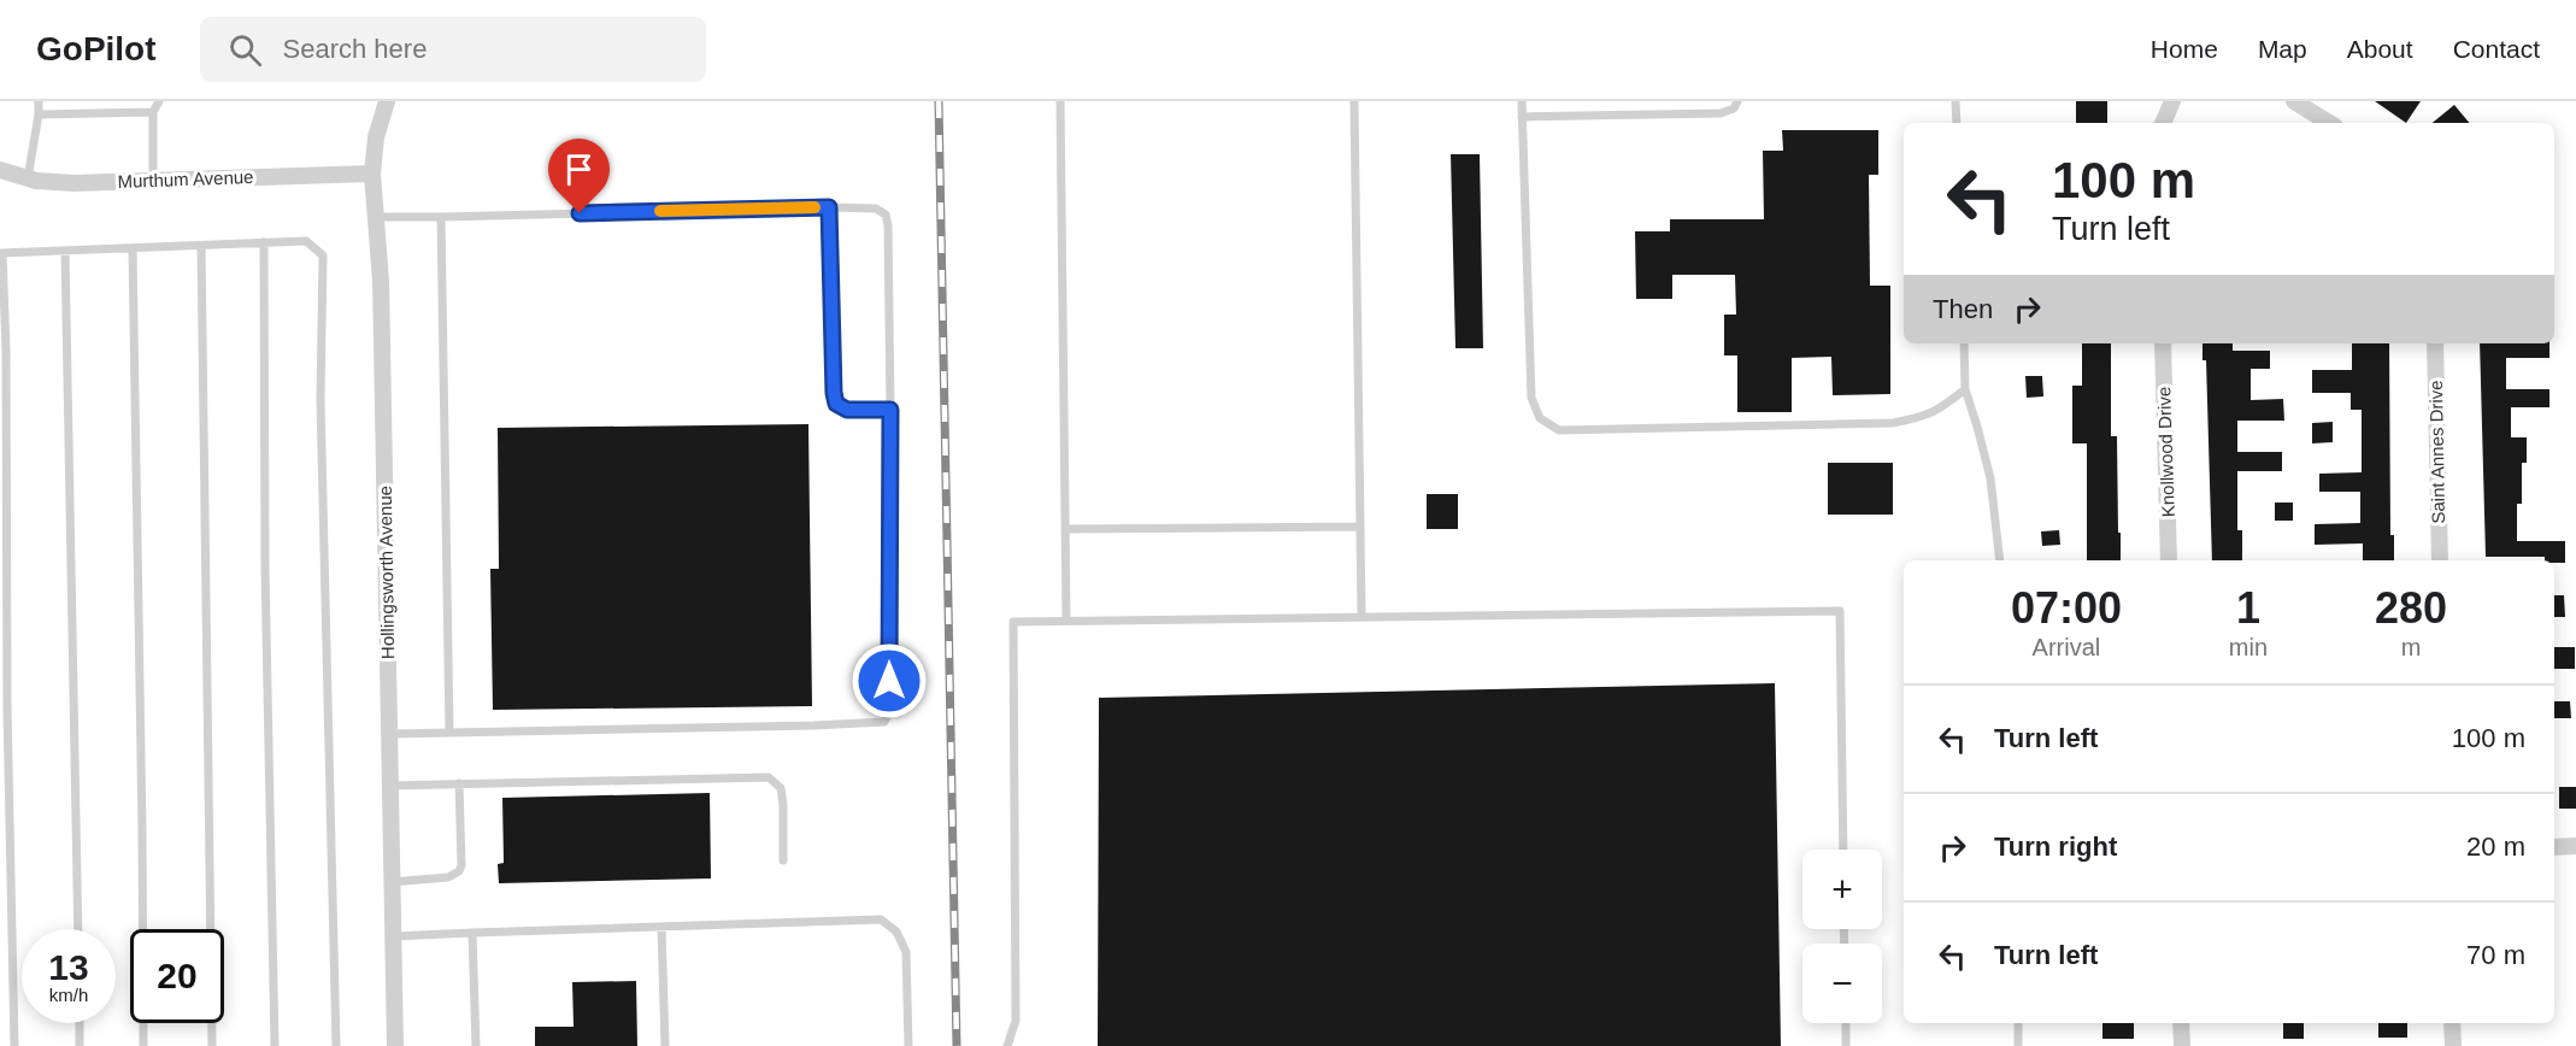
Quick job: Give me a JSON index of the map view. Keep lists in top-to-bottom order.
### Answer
{
  "streets": {
    "street": [
      "Murthum Avenue",
      "Knollwood Drive",
      "Saint Annes Drive",
      "Hollingsworth Avenue"
    ]
  },
  "crossings": [
    ["Murthum Avenue", "Hollingsworth Avenue"]
  ],
  "page": {
    "header": "GoPilot",
    "search": "Search here",
    "nav": [
      "Home",
      "Map",
      "About",
      "Contact"
    ],
    "turn": ["100 m", "Turn left"],
    "then": "Then",
    "eta": [
      "07:00",
      "Arrival",
      "1",
      "min",
      "280",
      "m"
    ],
    "list": [
      {
        "name": "Turn left",
        "value": "100 m"
      },
      {
        "name": "Turn right",
        "value": "20 m"
      },
      {
        "name": "Turn left",
        "value": "70 m"
      }
    ],
    "map_buttons": ["+", "−"],
    "speed": "13 km/h",
    "limit": "20"
  }
}
